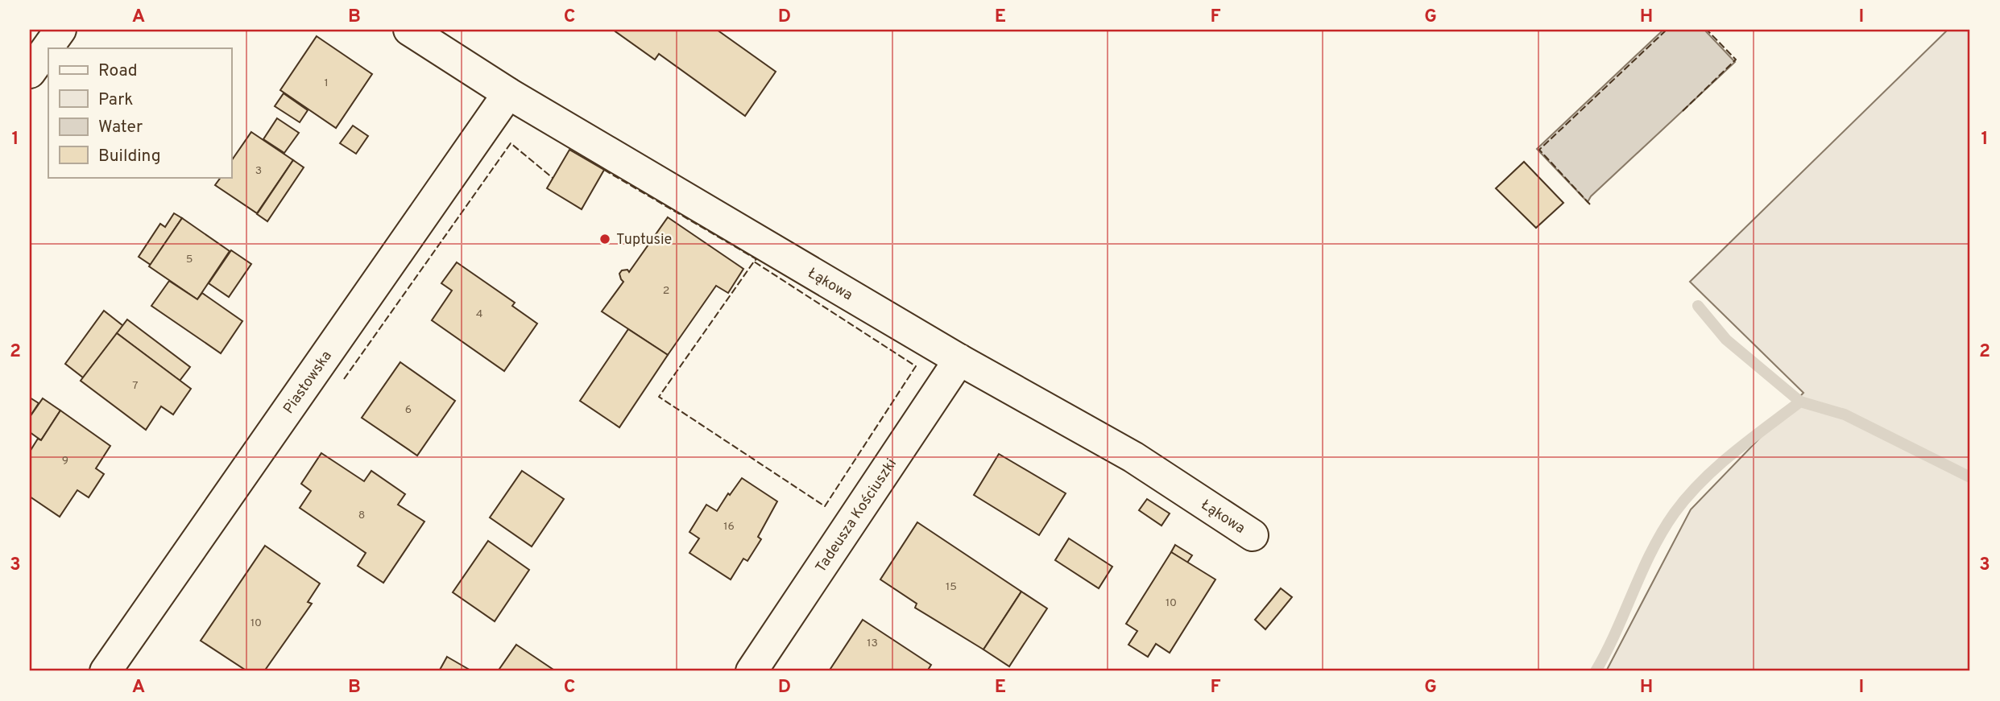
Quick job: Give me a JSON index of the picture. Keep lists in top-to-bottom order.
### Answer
{
  "streets": {
    "street": ["Łąkowa", "Piastowska", "Tadeusza Kościuszki"]
  },
  "crossings": [
    ["Łąkowa", "Piastowska"],
    ["Łąkowa", "Tadeusza Kościuszki"]
  ],
  "places": ["Tuptusie"],
  "house_numbers": [
    "1",
    "3",
    "5",
    "2",
    "4",
    "7",
    "6",
    "9",
    "8",
    "16",
    "15",
    "10",
    "10",
    "13"
  ],
  "legend": [
    "Road",
    "Park",
    "Water",
    "Building"
  ],
  "grid": {
    "columns": [
      "A",
      "B",
      "C",
      "D",
      "E",
      "F",
      "G",
      "H",
      "I"
    ],
    "rows": ["1", "2", "3"]
  }
}
